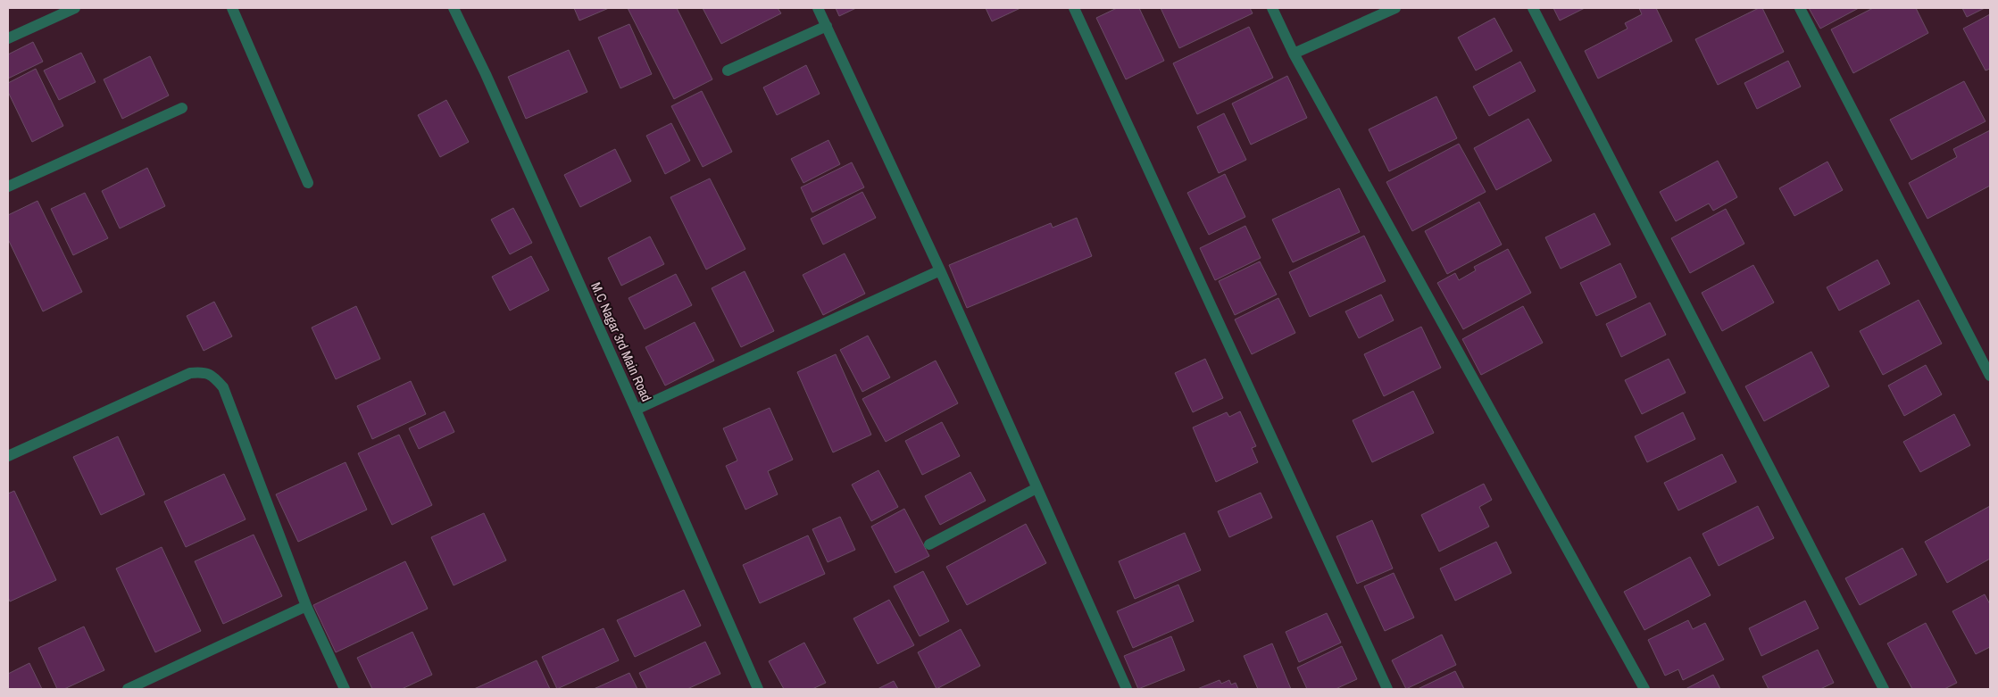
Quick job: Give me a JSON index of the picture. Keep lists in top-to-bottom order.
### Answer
{
  "streets": {
    "street": ["M.C Nagar 3rd Main Road"]
  }
}
